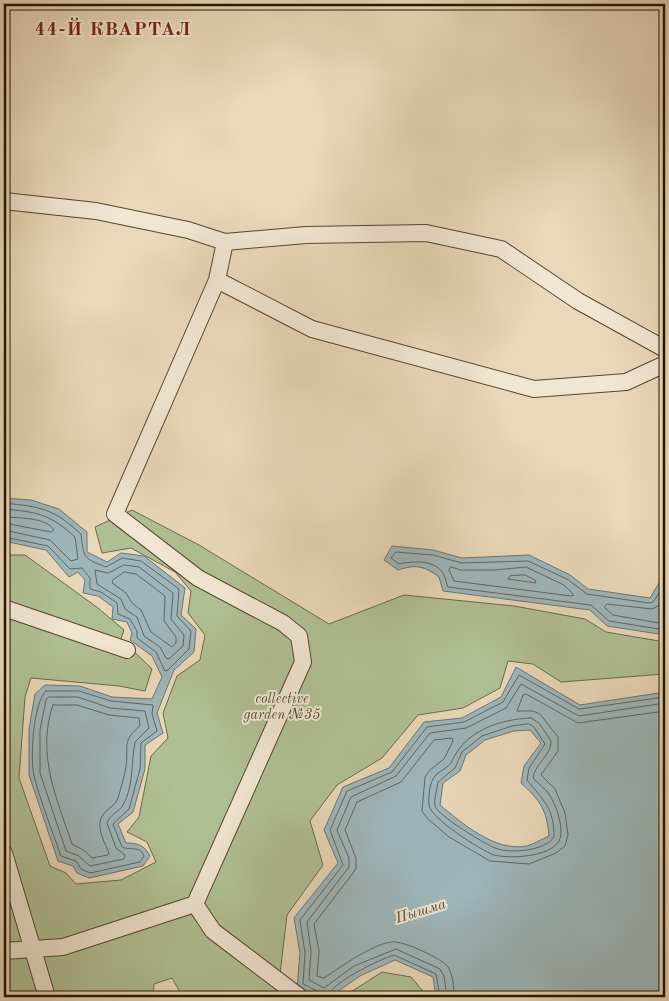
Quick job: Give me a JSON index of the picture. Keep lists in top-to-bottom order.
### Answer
{
  "districts": ["44-Й КВАРТАЛ"],
  "water": ["Пышма"],
  "parks": ["collective garden №35"]
}
